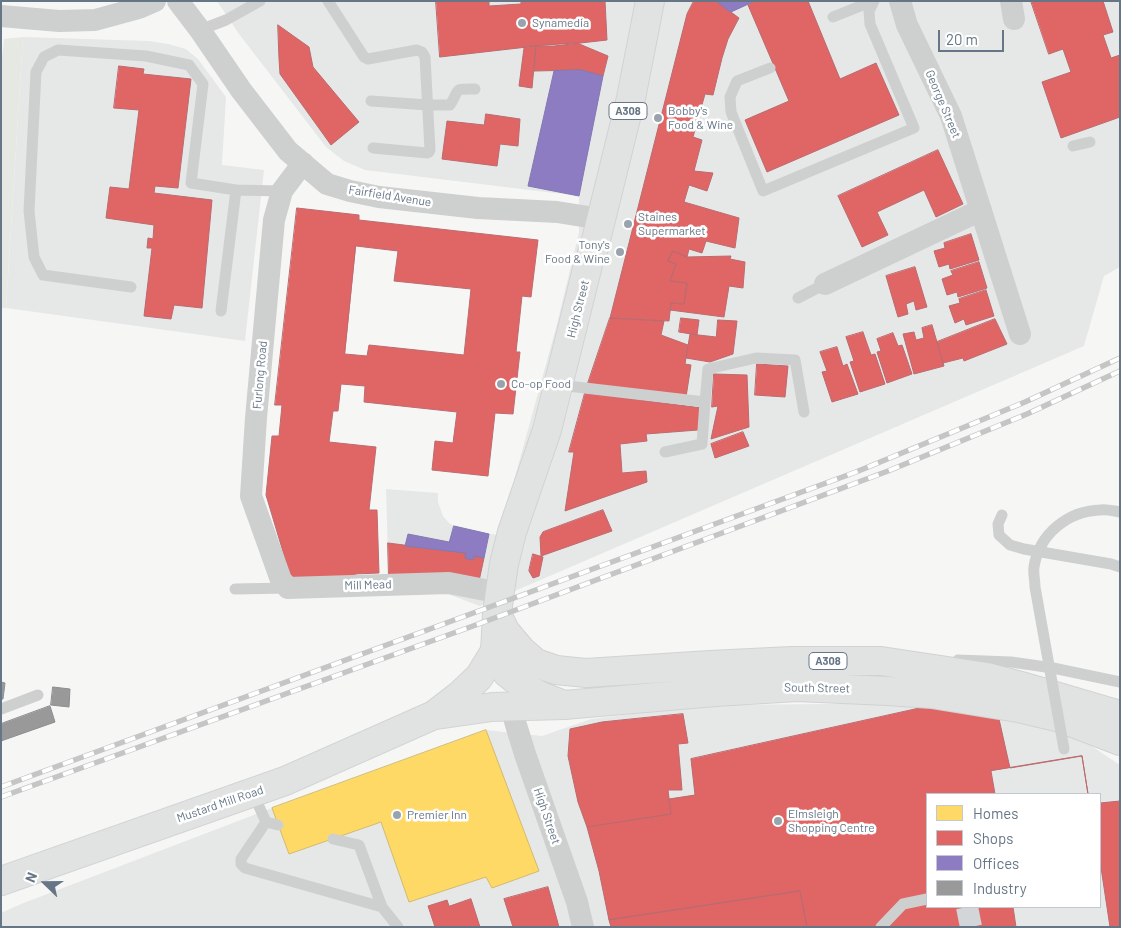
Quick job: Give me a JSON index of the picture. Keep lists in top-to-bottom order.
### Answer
{
  "streets": {
    "main road": [
      "A308",
      "High Street",
      "South Street",
      "Mustard Mill Road"
    ],
    "street": [
      "George Street",
      "Fairfield Avenue",
      "Furlong Road",
      "Mill Mead"
    ]
  },
  "crossings": [
    ["A308", "High Street"],
    ["A308", "South Street"],
    ["A308", "Mustard Mill Road"],
    ["Fairfield Avenue", "High Street"],
    ["Fairfield Avenue", "Furlong Road"],
    ["High Street", "Mill Mead"],
    ["High Street", "South Street"],
    ["High Street", "Mustard Mill Road"],
    ["Furlong Road", "Mill Mead"],
    ["South Street", "Mustard Mill Road"]
  ],
  "places": [
    "Synamedia",
    "Bobby's Food & Wine",
    "Staines Supermarket",
    "Tony's Food & Wine",
    "Co-op Food",
    "Premier Inn",
    "Elmsleigh Shopping Centre"
  ],
  "legend": [
    "Homes",
    "Shops",
    "Offices",
    "Industry"
  ],
  "scale_bar": "20 m",
  "north": "left"
}
